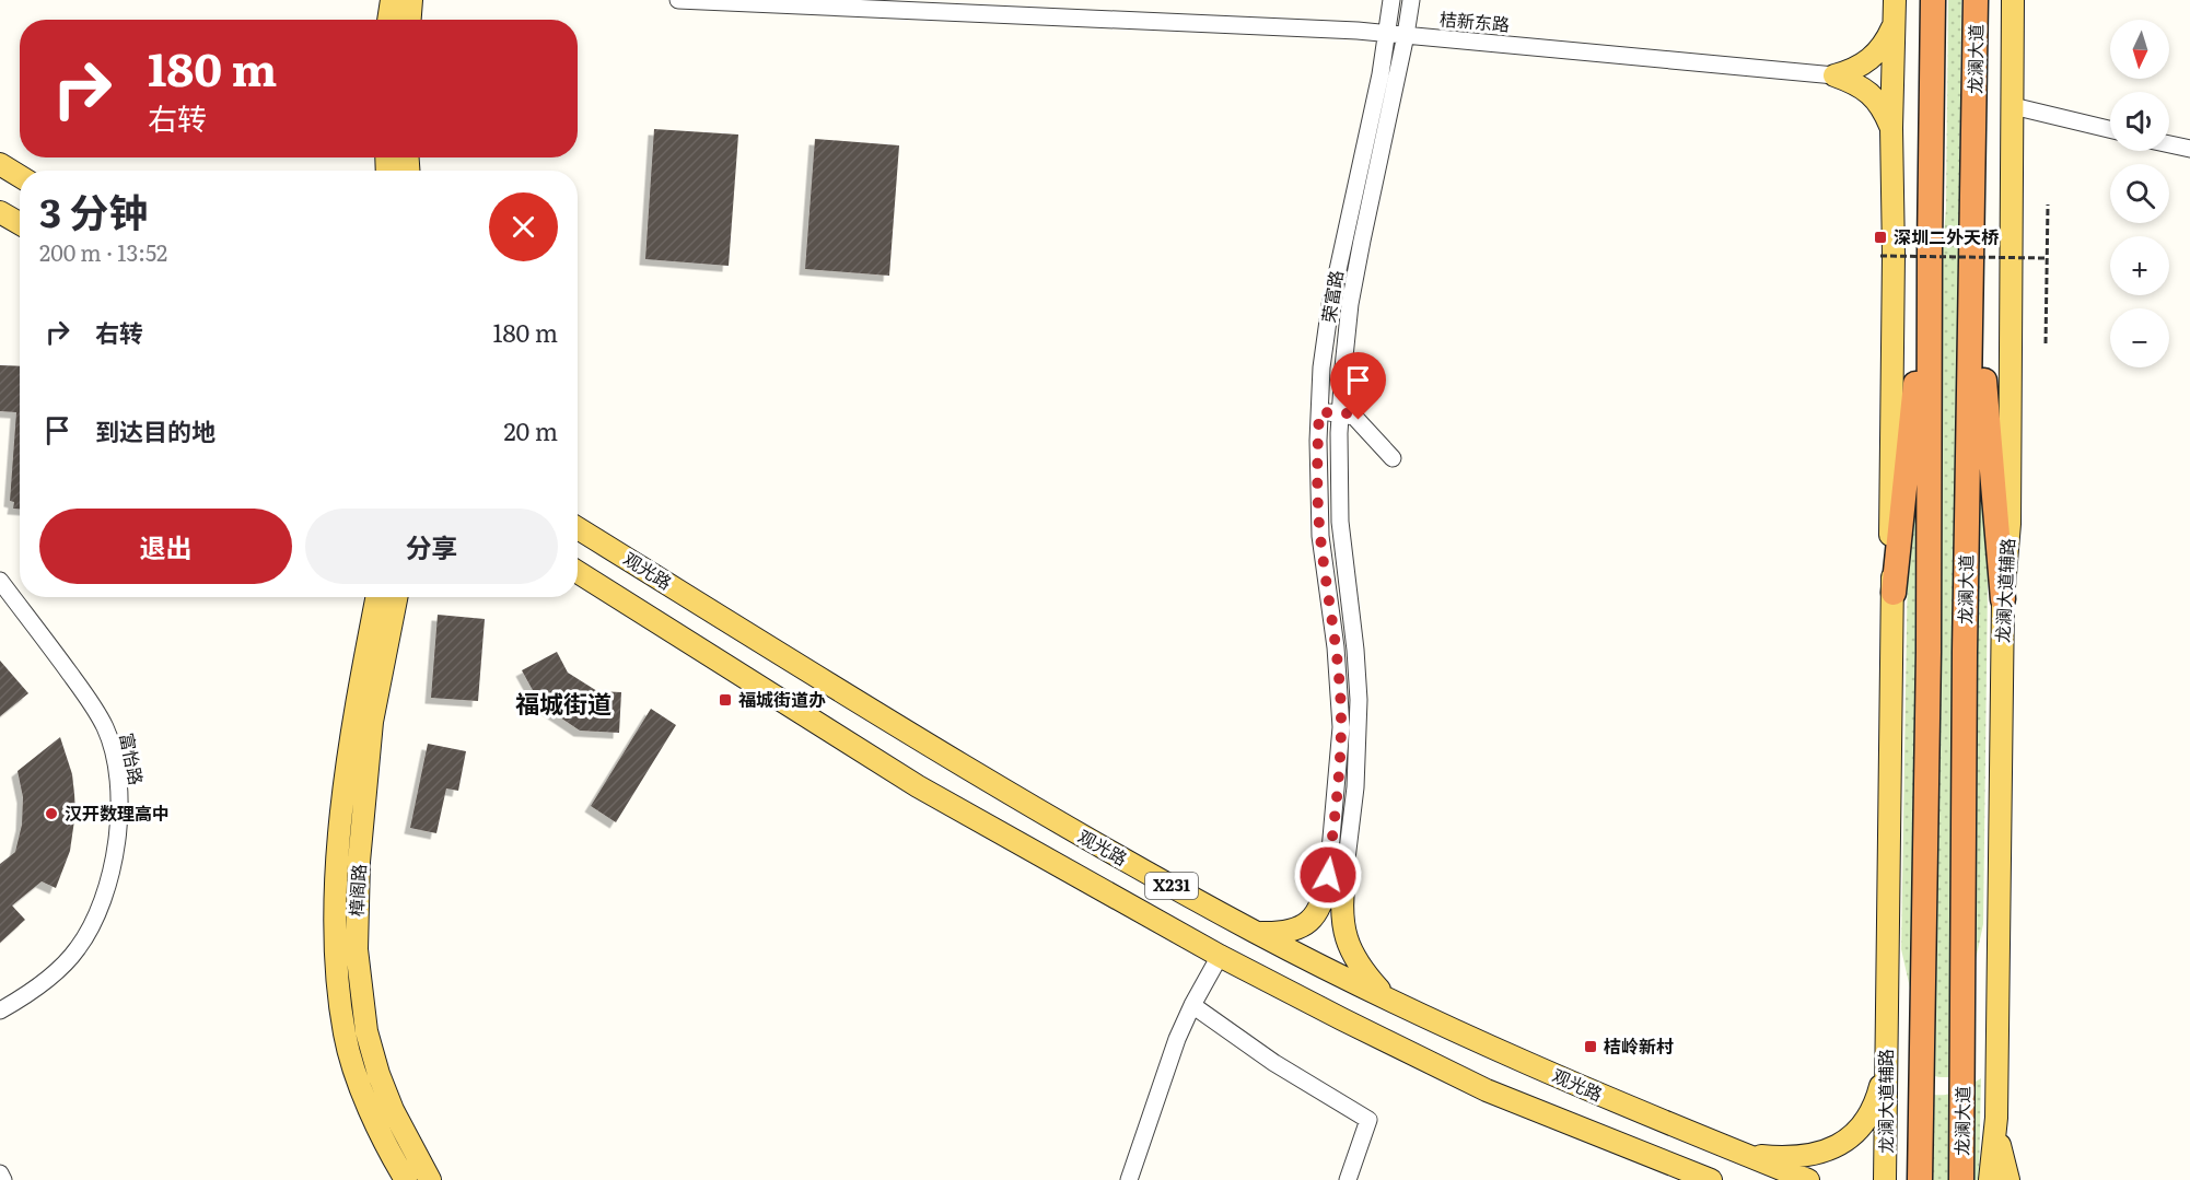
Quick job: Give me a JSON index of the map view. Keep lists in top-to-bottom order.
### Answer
{
  "streets": {
    "highway": ["龙澜大道"],
    "main road": [
      "观光路",
      "龙澜大道辅路",
      "X231",
      "樟阁路"
    ],
    "street": ["桔新东路", "荣富路", "富怡路"]
  },
  "crossings": [
    ["桔新东路", "荣富路"]
  ],
  "districts": ["福城街道"],
  "places": {
    "transit": ["深圳二外天桥", "福城街道办", "桔岭新村"],
    "other": ["汉开数理高中"]
  },
  "north": "bottom",
  "page": {
    "map_buttons": ["+", "−"],
    "turn": ["180 m", "右转"],
    "heading": ["3 分钟", "200 m · 13:52"],
    "list": [
      {
        "name": "右转",
        "value": "180 m"
      },
      {
        "name": "到达目的地",
        "value": "20 m"
      }
    ],
    "buttons": ["退出", "分享"]
  }
}
